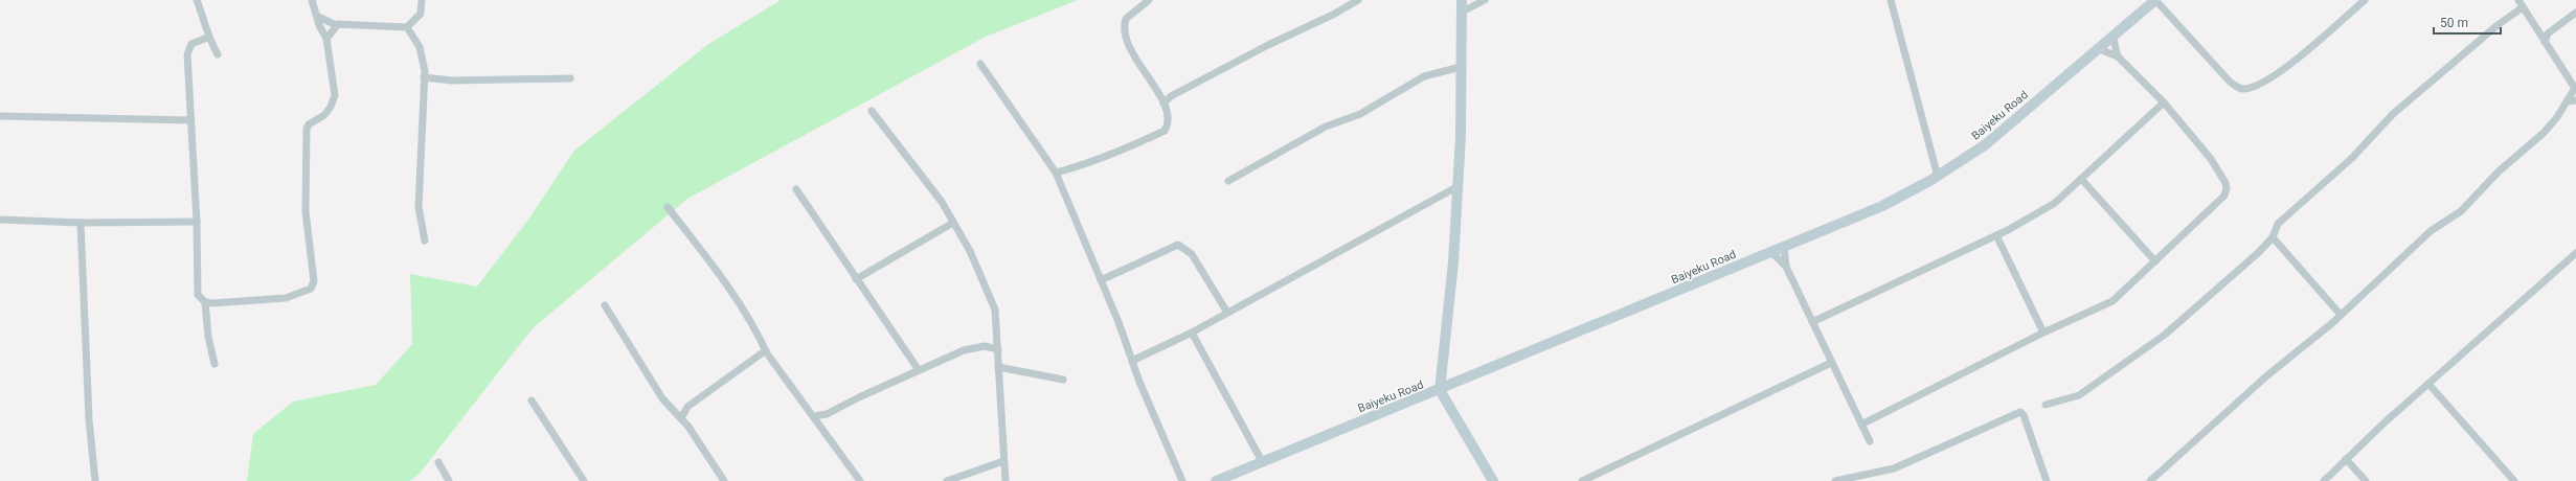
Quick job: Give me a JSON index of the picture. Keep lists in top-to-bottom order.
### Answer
{
  "streets": {
    "main road": ["Baiyeku Road"]
  },
  "scale_bar": "50 m"
}
